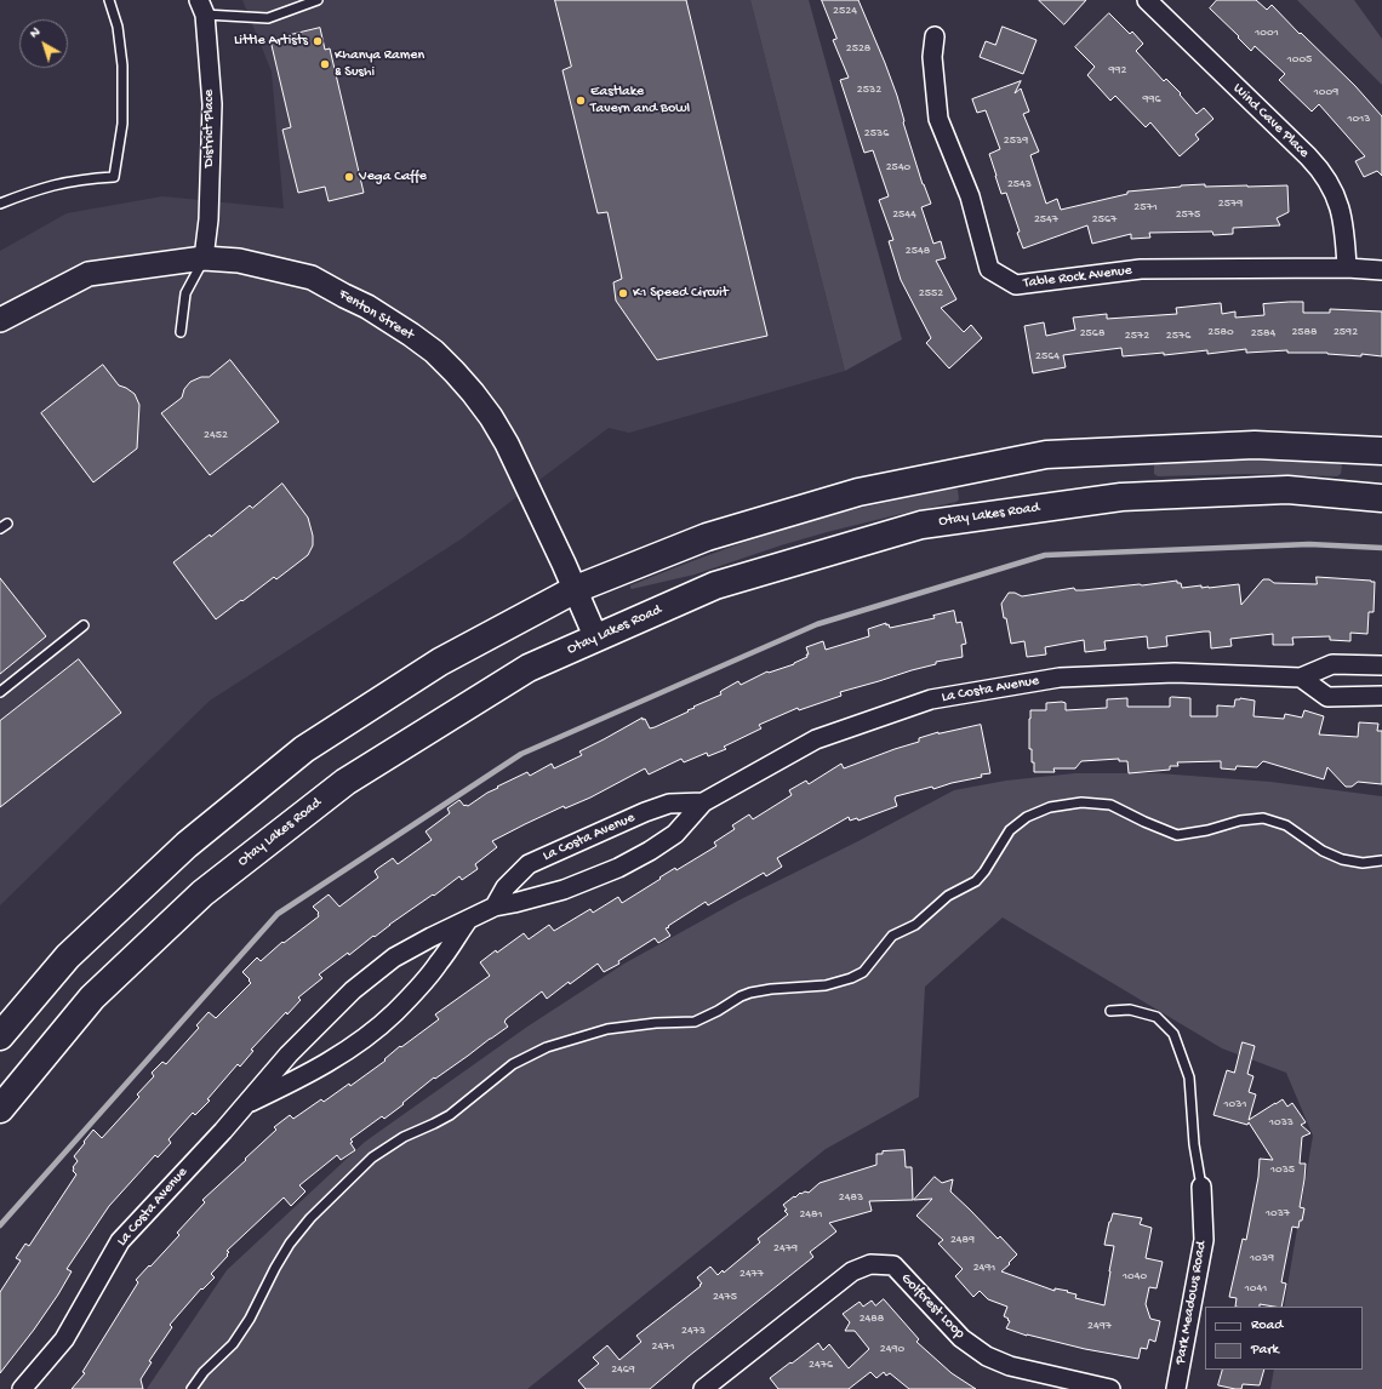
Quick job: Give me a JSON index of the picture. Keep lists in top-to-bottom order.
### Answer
{
  "streets": {
    "main road": ["Otay Lakes Road"],
    "street": [
      "Wind Cave Place",
      "District Place",
      "Table Rock Avenue",
      "Fenton Street",
      "La Costa Avenue",
      "Park Meadows Road",
      "Golfcrest Loop"
    ]
  },
  "crossings": [
    ["Wind Cave Place", "Table Rock Avenue"],
    ["District Place", "Fenton Street"],
    ["Fenton Street", "Otay Lakes Road"]
  ],
  "places": [
    "Little Artists",
    "Khanya Ramen & Sushi",
    "Eastlake Tavern and Bowl",
    "Vega Caffe",
    "K1 Speed Circuit"
  ],
  "house_numbers": [
    "2524",
    "1001",
    "2528",
    "1005",
    "992",
    "2532",
    "1009",
    "996",
    "1013",
    "2536",
    "2539",
    "2540",
    "2543",
    "2579",
    "2571",
    "2544",
    "2575",
    "2547",
    "2567",
    "2548",
    "2552",
    "2580",
    "2588",
    "2592",
    "2568",
    "2584",
    "2572",
    "2576",
    "2564",
    "2452",
    "1031",
    "1033",
    "1035",
    "2483",
    "1037",
    "2481",
    "2489",
    "2479",
    "1039",
    "2491",
    "2477",
    "1040",
    "1041",
    "2475",
    "2488",
    "2497",
    "2473",
    "2471",
    "2490",
    "2476",
    "2469"
  ],
  "legend": ["Road", "Park"],
  "north": "top left"
}
